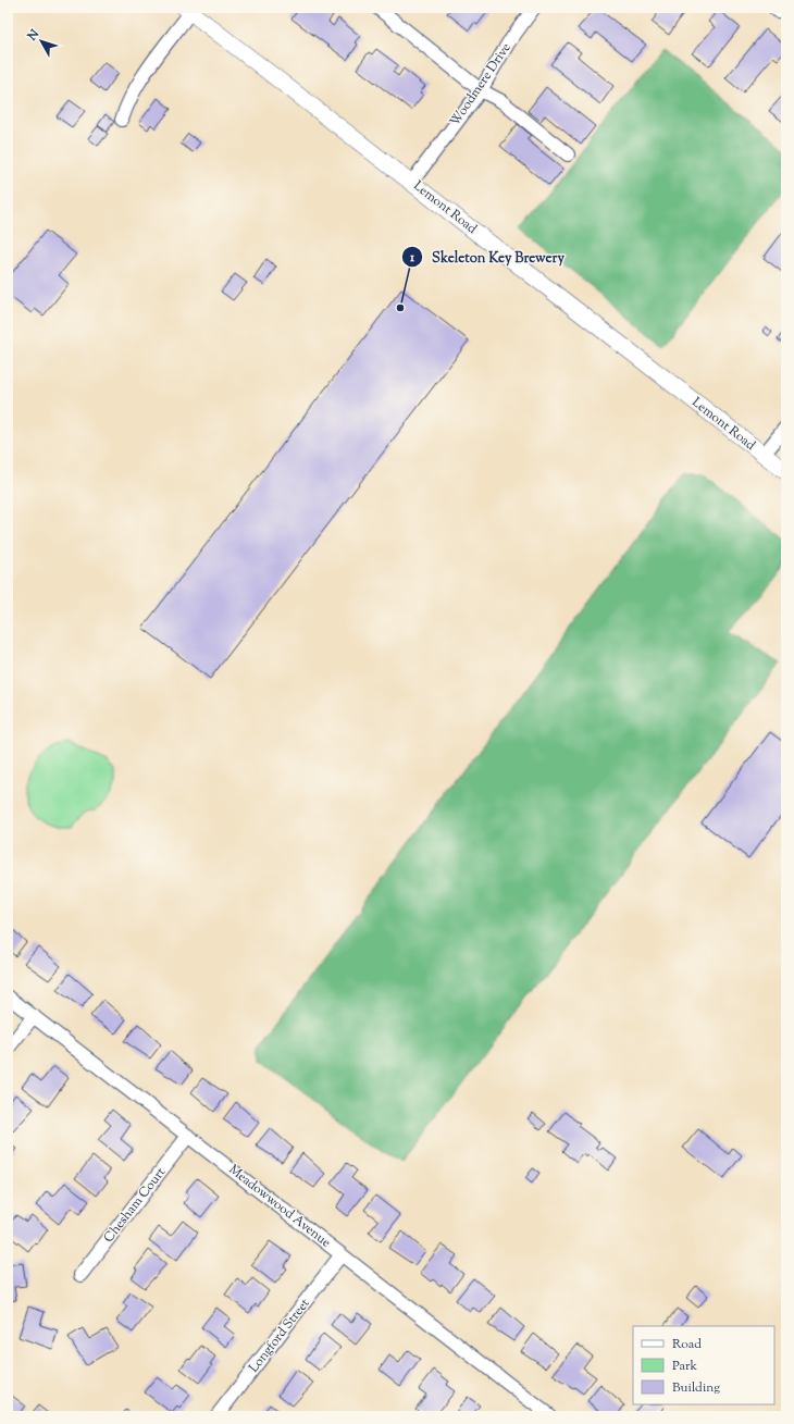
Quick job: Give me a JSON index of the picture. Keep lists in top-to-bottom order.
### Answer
{
  "streets": {
    "main road": ["Lemont Road"],
    "street": [
      "Woodmere Drive",
      "Chesham Court",
      "Meadowwood Avenue",
      "Longford Street"
    ]
  },
  "crossings": [
    ["Woodmere Drive", "Lemont Road"],
    ["Chesham Court", "Meadowwood Avenue"],
    ["Meadowwood Avenue", "Longford Street"]
  ],
  "places": ["Skeleton Key Brewery"],
  "legend": ["Road", "Park", "Building"],
  "north": "top left"
}
